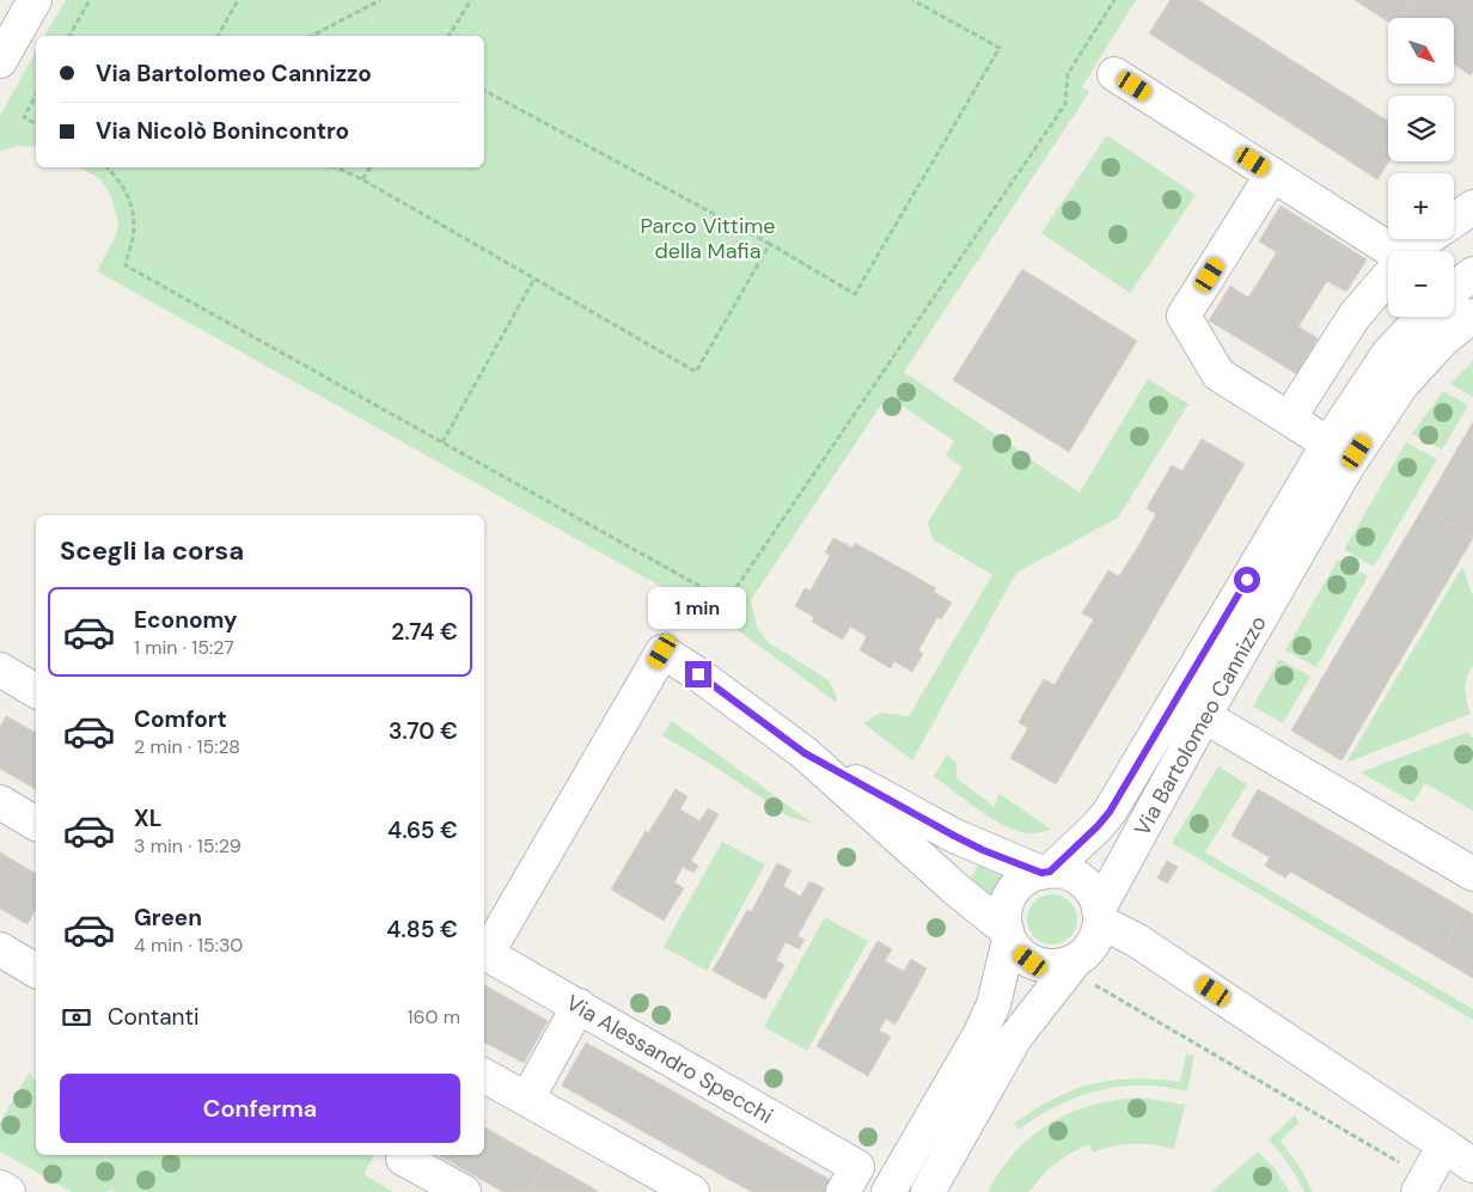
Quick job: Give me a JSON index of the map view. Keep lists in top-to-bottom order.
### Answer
{
  "streets": {
    "street": ["Via Bartolomeo Cannizzo", "Via Alessandro Specchi"]
  },
  "parks": ["Parco Vittime della Mafia"],
  "north": "bottom right",
  "page": {
    "map_buttons": ["+", "−"],
    "banner": ["Via Bartolomeo Cannizzo", "Via Nicolò Bonincontro"],
    "heading": "Scegli la corsa",
    "bubble": "1 min",
    "list": [
      {
        "name": "Economy",
        "note": "1 min · 15:27",
        "value": "2.74 €"
      },
      {
        "name": "Comfort",
        "note": "2 min · 15:28",
        "value": "3.70 €"
      },
      {
        "name": "XL",
        "note": "3 min · 15:29",
        "value": "4.65 €"
      },
      {
        "name": "Green",
        "note": "4 min · 15:30",
        "value": "4.85 €"
      }
    ],
    "pay": ["Contanti", "160 m"],
    "buttons": "Conferma"
  }
}
